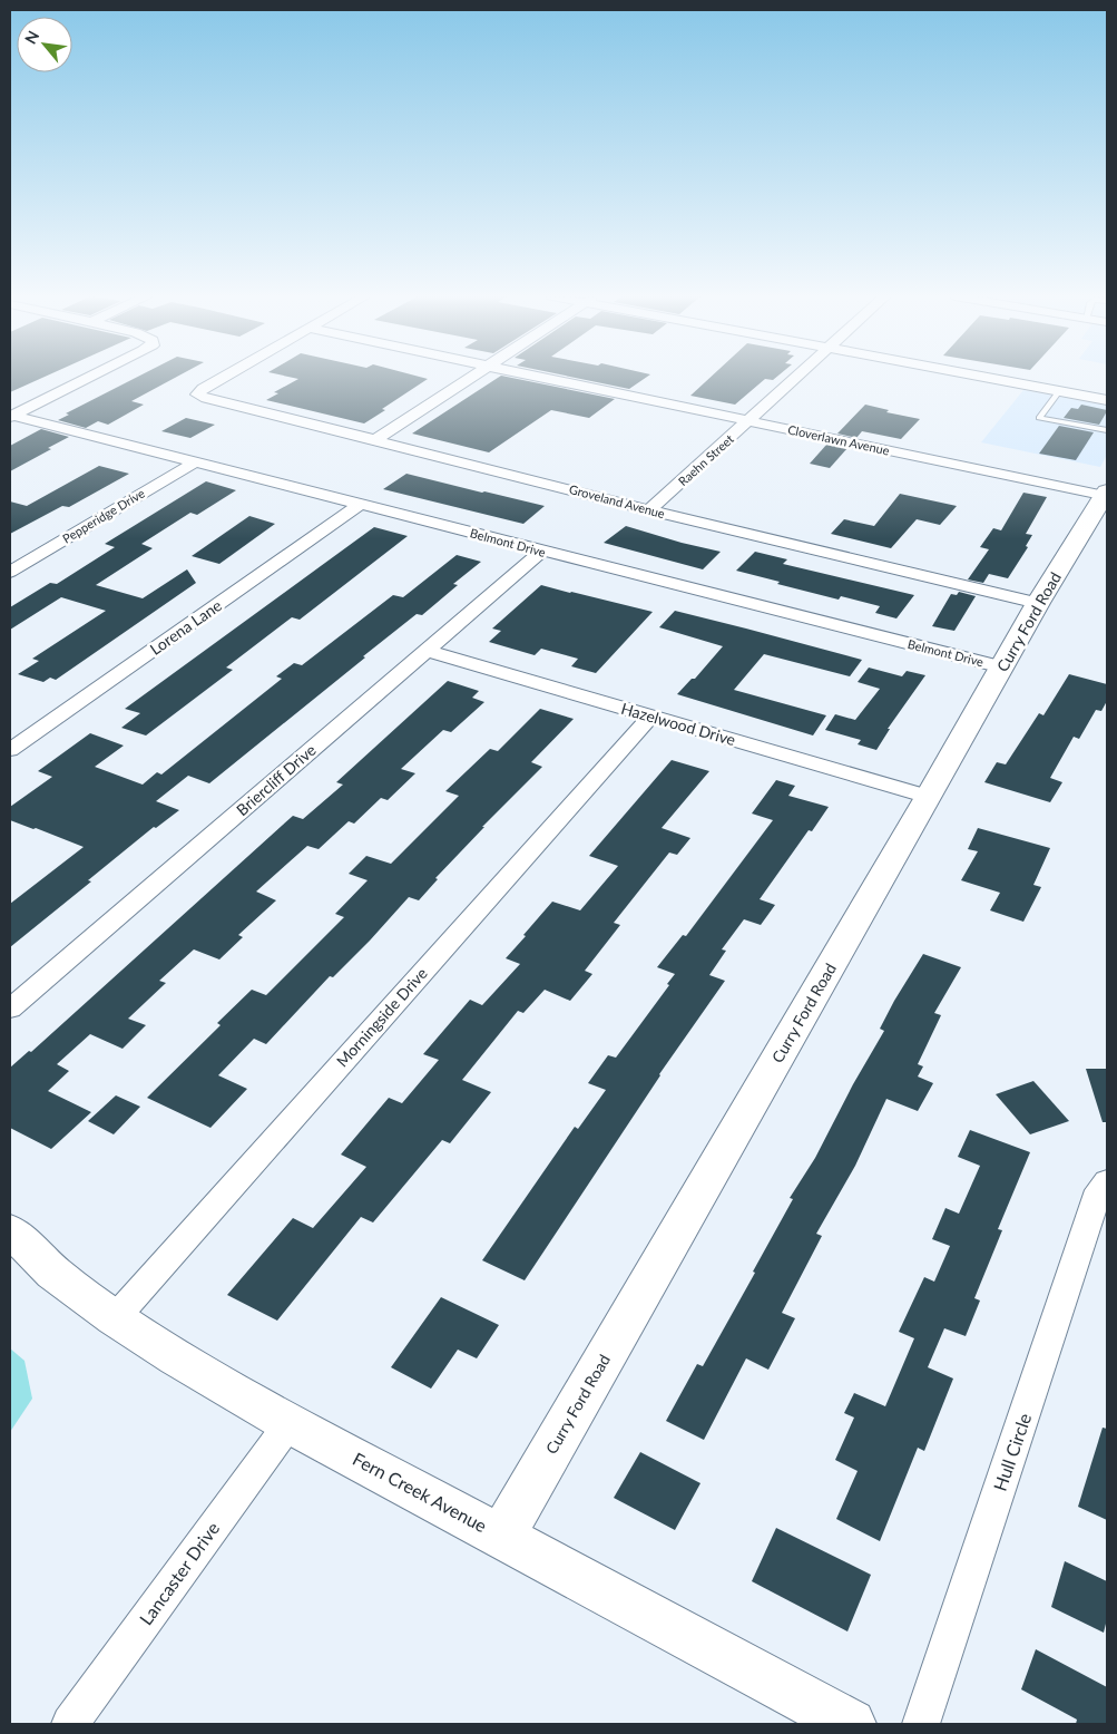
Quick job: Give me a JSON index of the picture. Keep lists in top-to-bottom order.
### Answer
{
  "streets": {
    "street": [
      "Cloverlawn Avenue",
      "Raehn Street",
      "Groveland Avenue",
      "Pepperidge Drive",
      "Belmont Drive",
      "Curry Ford Road",
      "Lorena Lane",
      "Hazelwood Drive",
      "Briercliff Drive",
      "Morningside Drive",
      "Hull Circle",
      "Fern Creek Avenue",
      "Lancaster Drive"
    ]
  },
  "crossings": [
    ["Cloverlawn Avenue", "Raehn Street"],
    ["Cloverlawn Avenue", "Curry Ford Road"],
    ["Raehn Street", "Groveland Avenue"],
    ["Groveland Avenue", "Curry Ford Road"],
    ["Pepperidge Drive", "Belmont Drive"],
    ["Belmont Drive", "Curry Ford Road"],
    ["Belmont Drive", "Lorena Lane"],
    ["Belmont Drive", "Briercliff Drive"],
    ["Curry Ford Road", "Hazelwood Drive"],
    ["Curry Ford Road", "Fern Creek Avenue"],
    ["Hazelwood Drive", "Briercliff Drive"],
    ["Hazelwood Drive", "Morningside Drive"],
    ["Morningside Drive", "Fern Creek Avenue"],
    ["Fern Creek Avenue", "Lancaster Drive"]
  ],
  "north": "top left"
}
